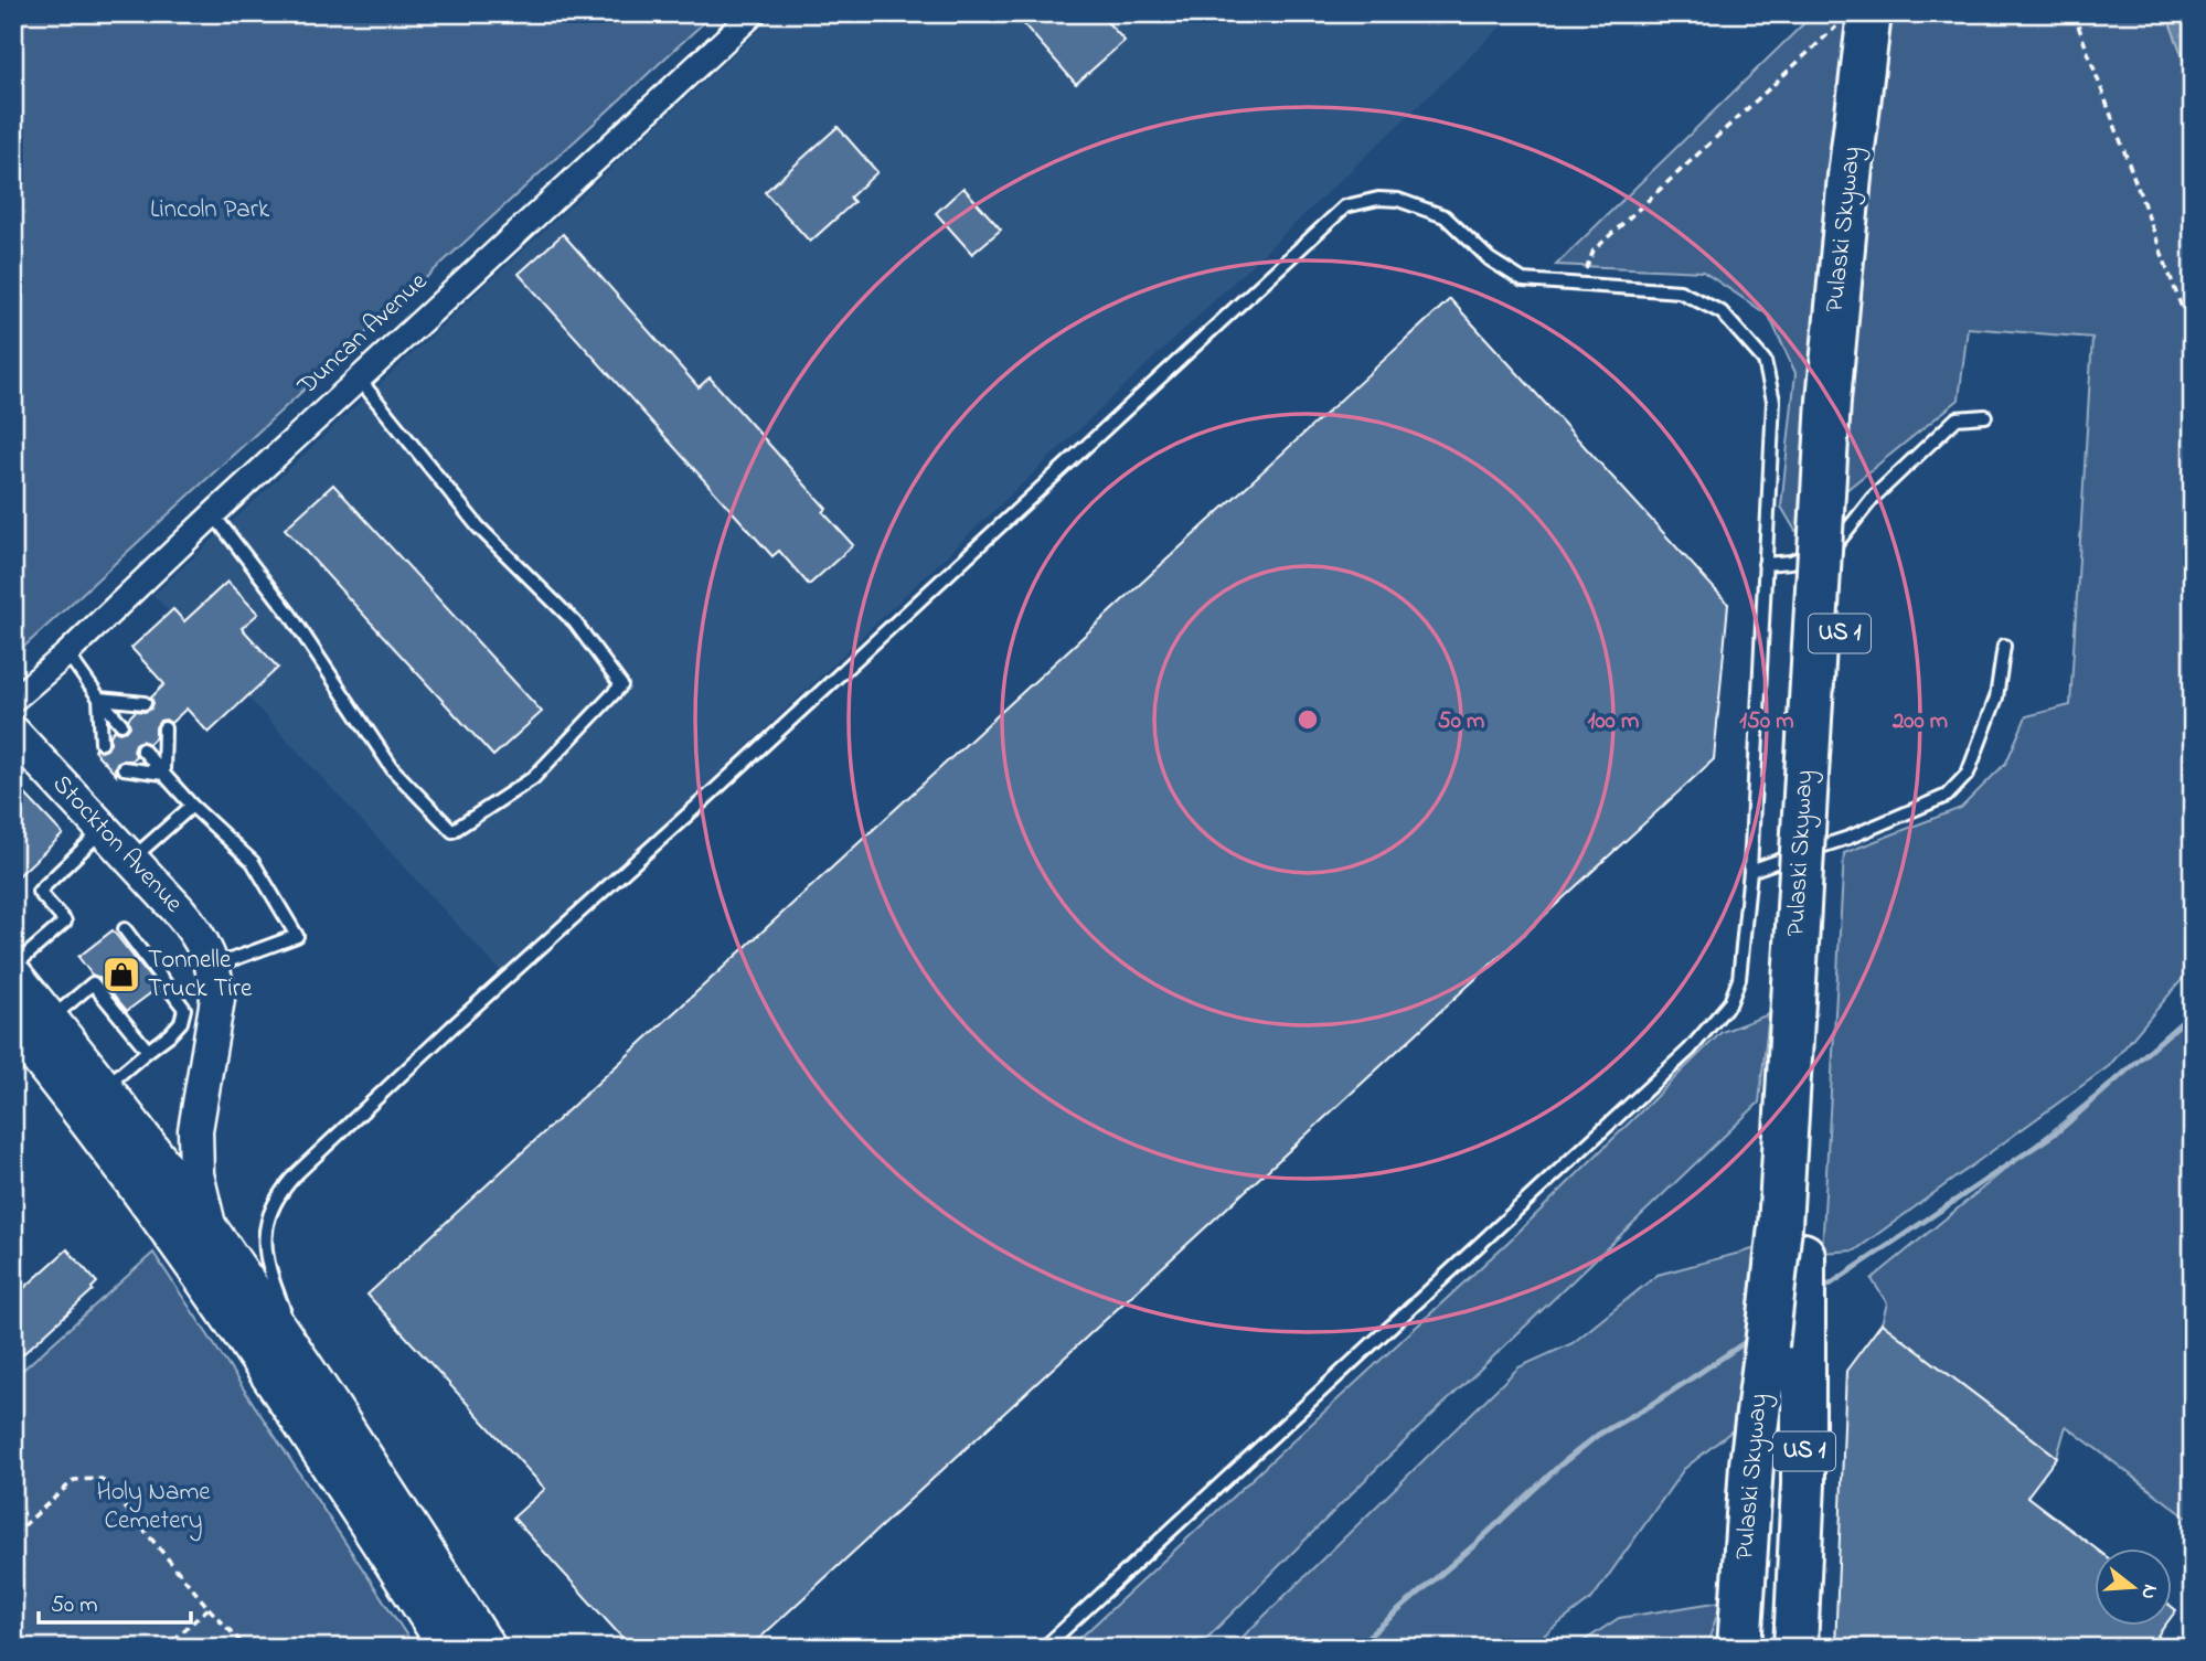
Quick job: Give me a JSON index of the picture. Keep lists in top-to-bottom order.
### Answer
{
  "streets": {
    "highway": ["Pulaski Skyway", "US 1"],
    "main road": ["Stockton Avenue"],
    "street": ["Duncan Avenue"]
  },
  "parks": ["Lincoln Park", "Holy Name Cemetery"],
  "places": {
    "shop": ["Tonnelle Truck Tire"]
  },
  "scale_bar": "50 m",
  "north": "right",
  "rings": [
    "50 m",
    "100 m",
    "150 m",
    "200 m"
  ]
}
